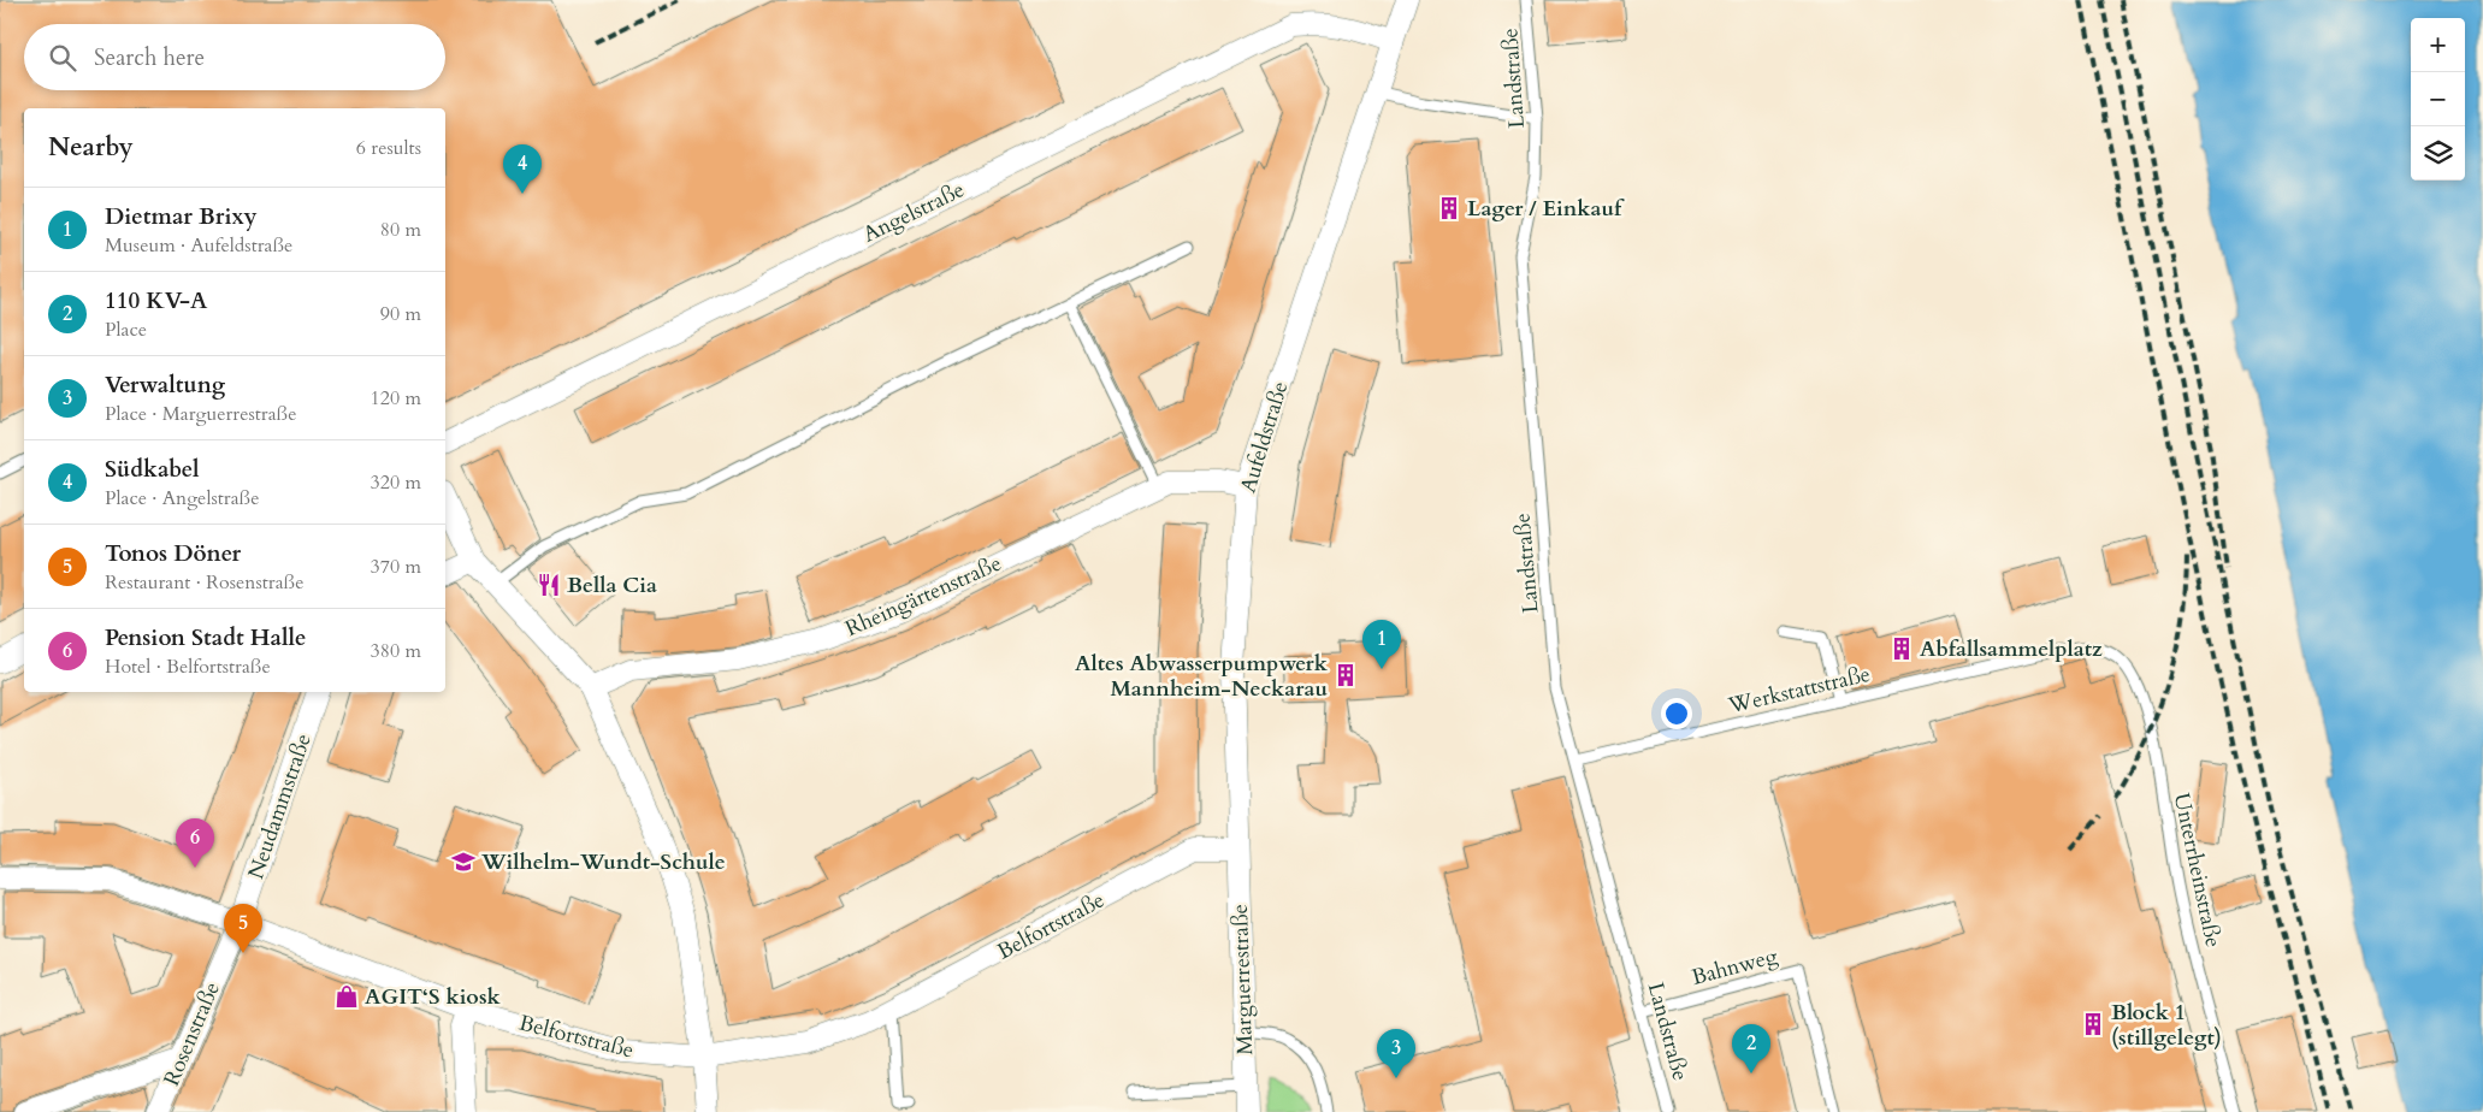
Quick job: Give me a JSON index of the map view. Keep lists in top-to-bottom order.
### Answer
{
  "streets": {
    "street": [
      "Angelstraße",
      "Aufeldstraße",
      "Rheingärtenstraße",
      "Neudammstraße",
      "Belfortstraße",
      "Marguerrestraße",
      "Rosenstraße"
    ],
    "lane": [
      "Landstraße",
      "Werkstattstraße",
      "Unterrheinstraße",
      "Bahnweg"
    ]
  },
  "crossings": [
    ["Landstraße", "Werkstattstraße"],
    ["Landstraße", "Bahnweg"],
    ["Angelstraße", "Aufeldstraße"],
    ["Aufeldstraße", "Rheingärtenstraße"],
    ["Aufeldstraße", "Belfortstraße"],
    ["Aufeldstraße", "Marguerrestraße"],
    ["Werkstattstraße", "Unterrheinstraße"],
    ["Neudammstraße", "Belfortstraße"],
    ["Neudammstraße", "Rosenstraße"],
    ["Belfortstraße", "Marguerrestraße"],
    ["Belfortstraße", "Rosenstraße"]
  ],
  "places": {
    "building": [
      "Lager / Einkauf",
      "Abfallsammelplatz",
      "Altes Abwasserpumpwerk Mannheim-Neckarau",
      "Block 1 (stillgelegt)"
    ],
    "restaurant": ["Bella Cia"],
    "school or university": ["Wilhelm-Wundt-Schule"],
    "shop": ["AGIT‘S kiosk"]
  },
  "page": {
    "map_buttons": ["+", "−"],
    "search": "Search here",
    "heading": ["Nearby", "6 results"],
    "pins": [
      "4",
      "1",
      "6",
      "5",
      "2",
      "3"
    ],
    "list": [
      {
        "mark": "1",
        "name": "Dietmar Brixy",
        "note": "Museum · Aufeldstraße",
        "value": "80 m"
      },
      {
        "mark": "2",
        "name": "110 KV-A",
        "note": "Place",
        "value": "90 m"
      },
      {
        "mark": "3",
        "name": "Verwaltung",
        "note": "Place · Marguerrestraße",
        "value": "120 m"
      },
      {
        "mark": "4",
        "name": "Südkabel",
        "note": "Place · Angelstraße",
        "value": "320 m"
      },
      {
        "mark": "5",
        "name": "Tonos Döner",
        "note": "Restaurant · Rosenstraße",
        "value": "370 m"
      },
      {
        "mark": "6",
        "name": "Pension Stadt Halle",
        "note": "Hotel · Belfortstraße",
        "value": "380 m"
      }
    ]
  }
}
